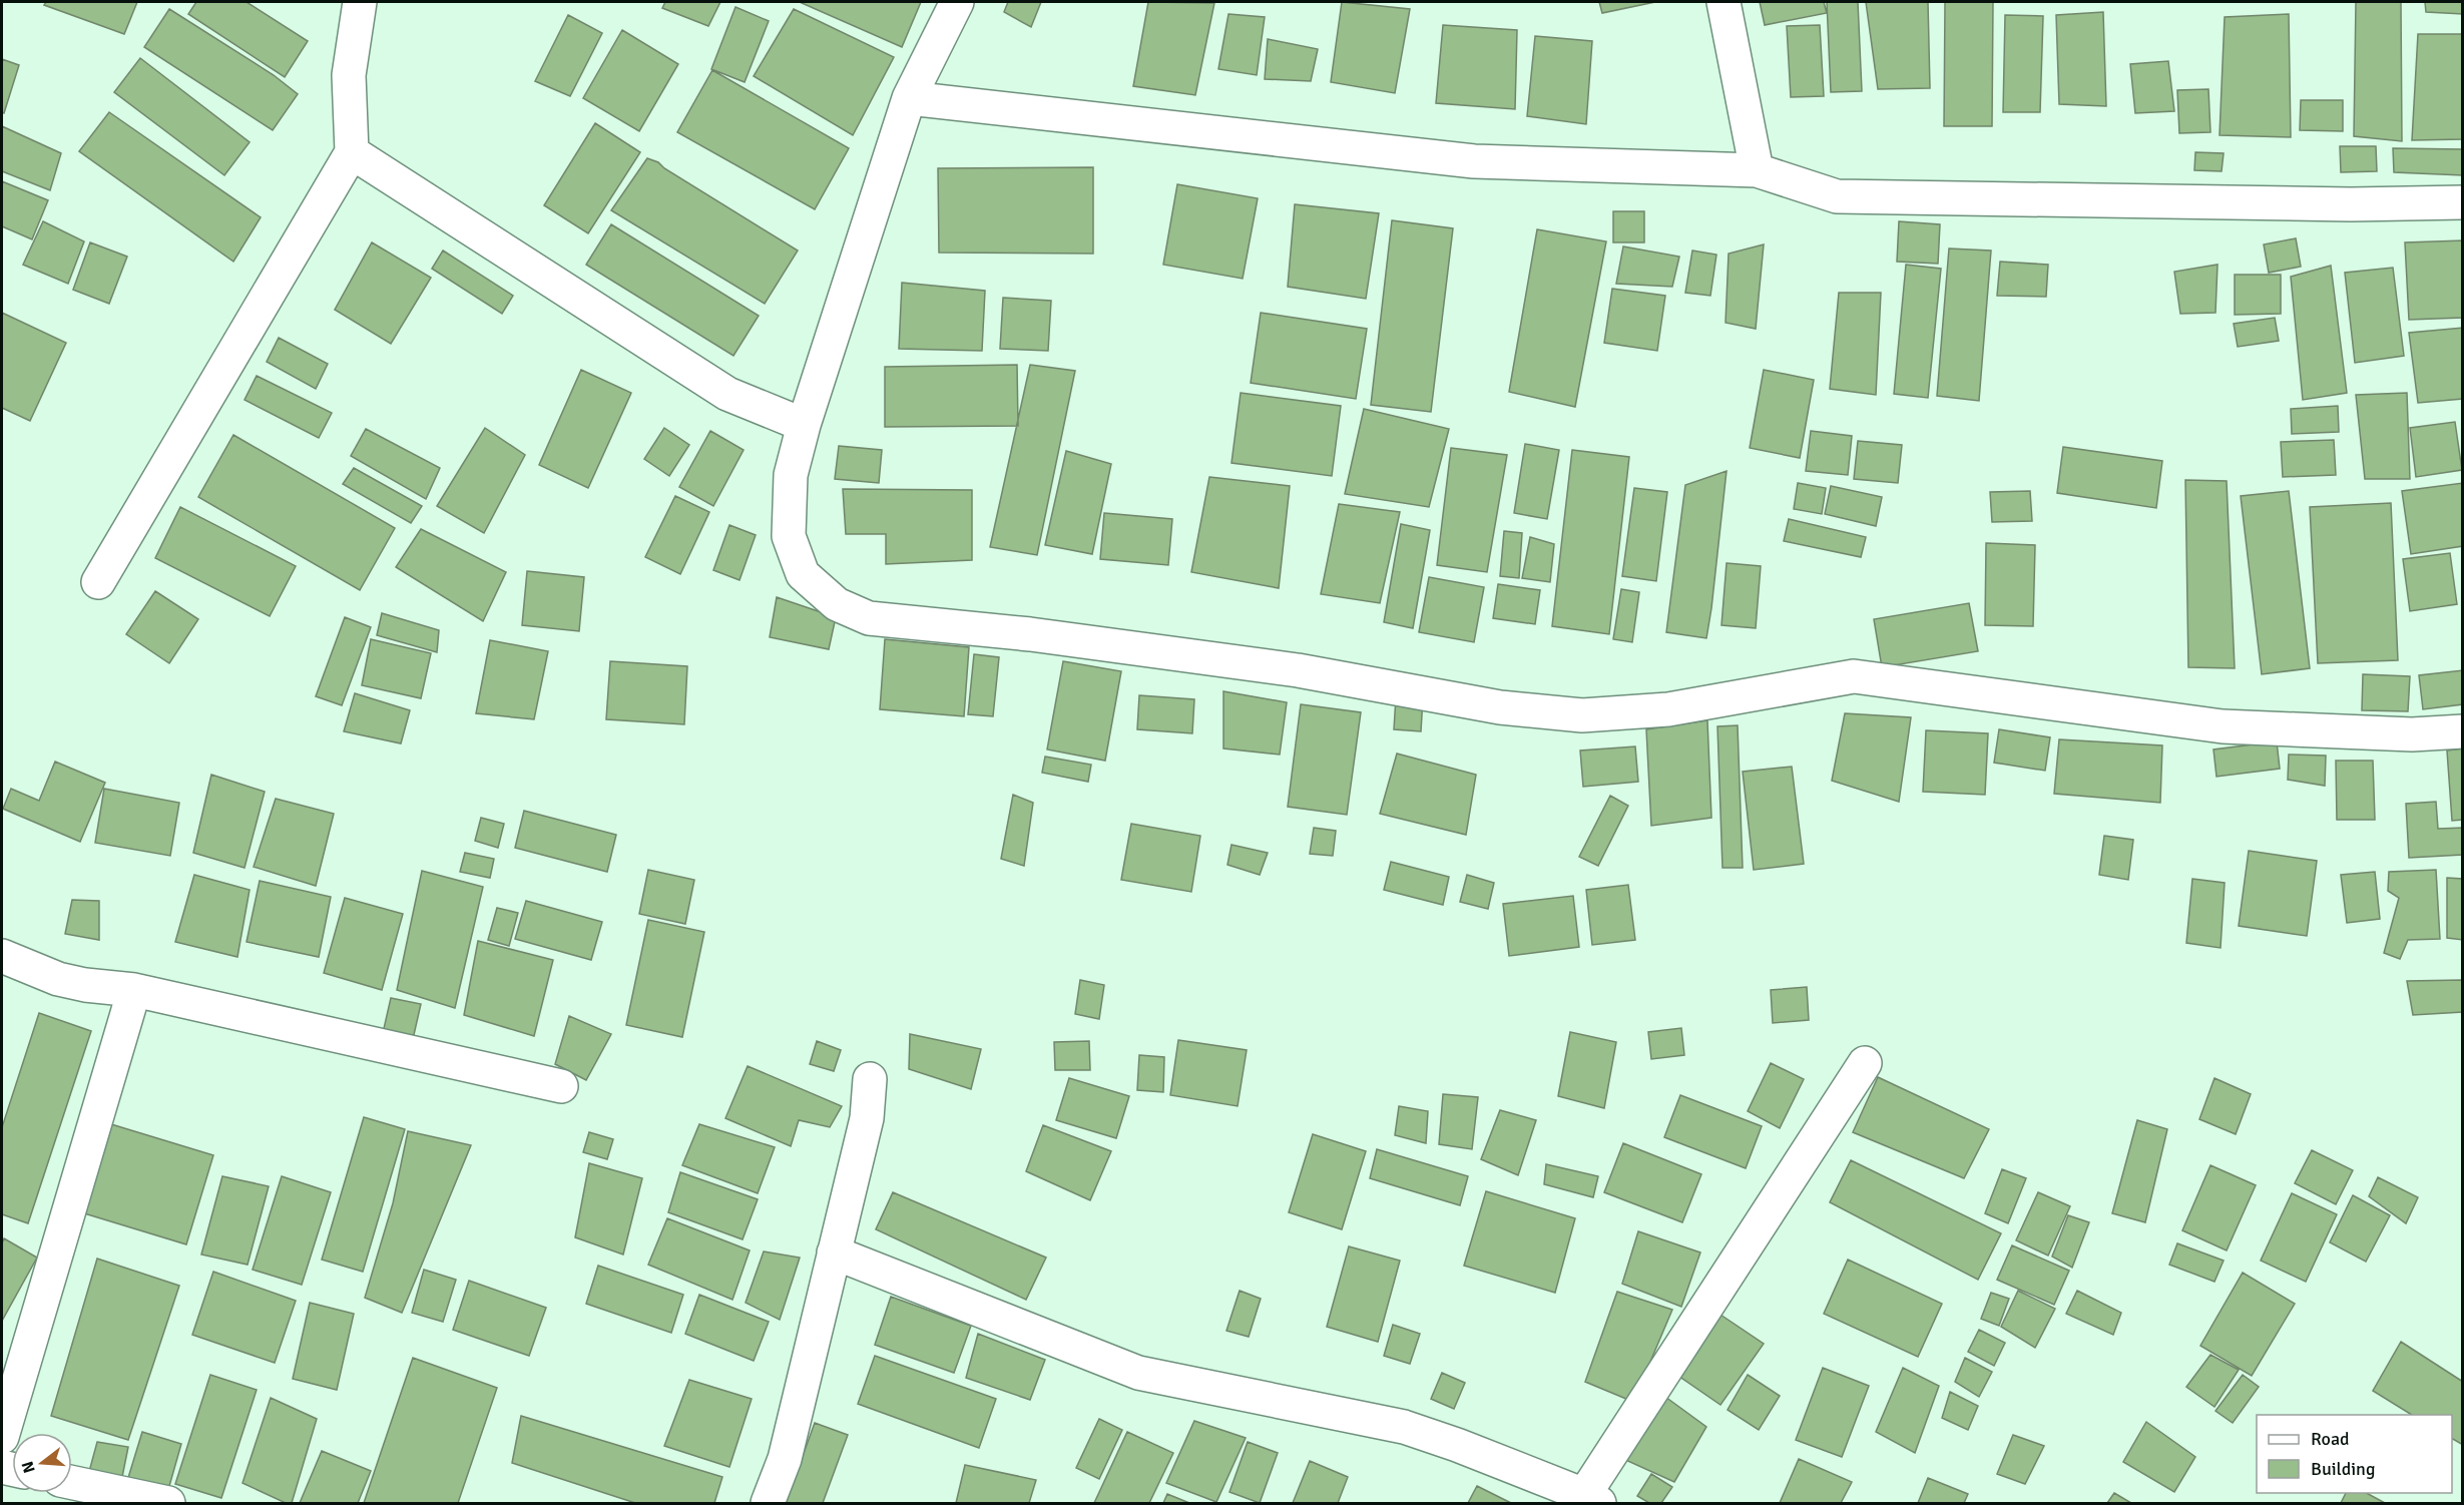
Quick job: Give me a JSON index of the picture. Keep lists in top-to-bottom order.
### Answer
{
  "legend": ["Road", "Building"],
  "north": "left"
}
